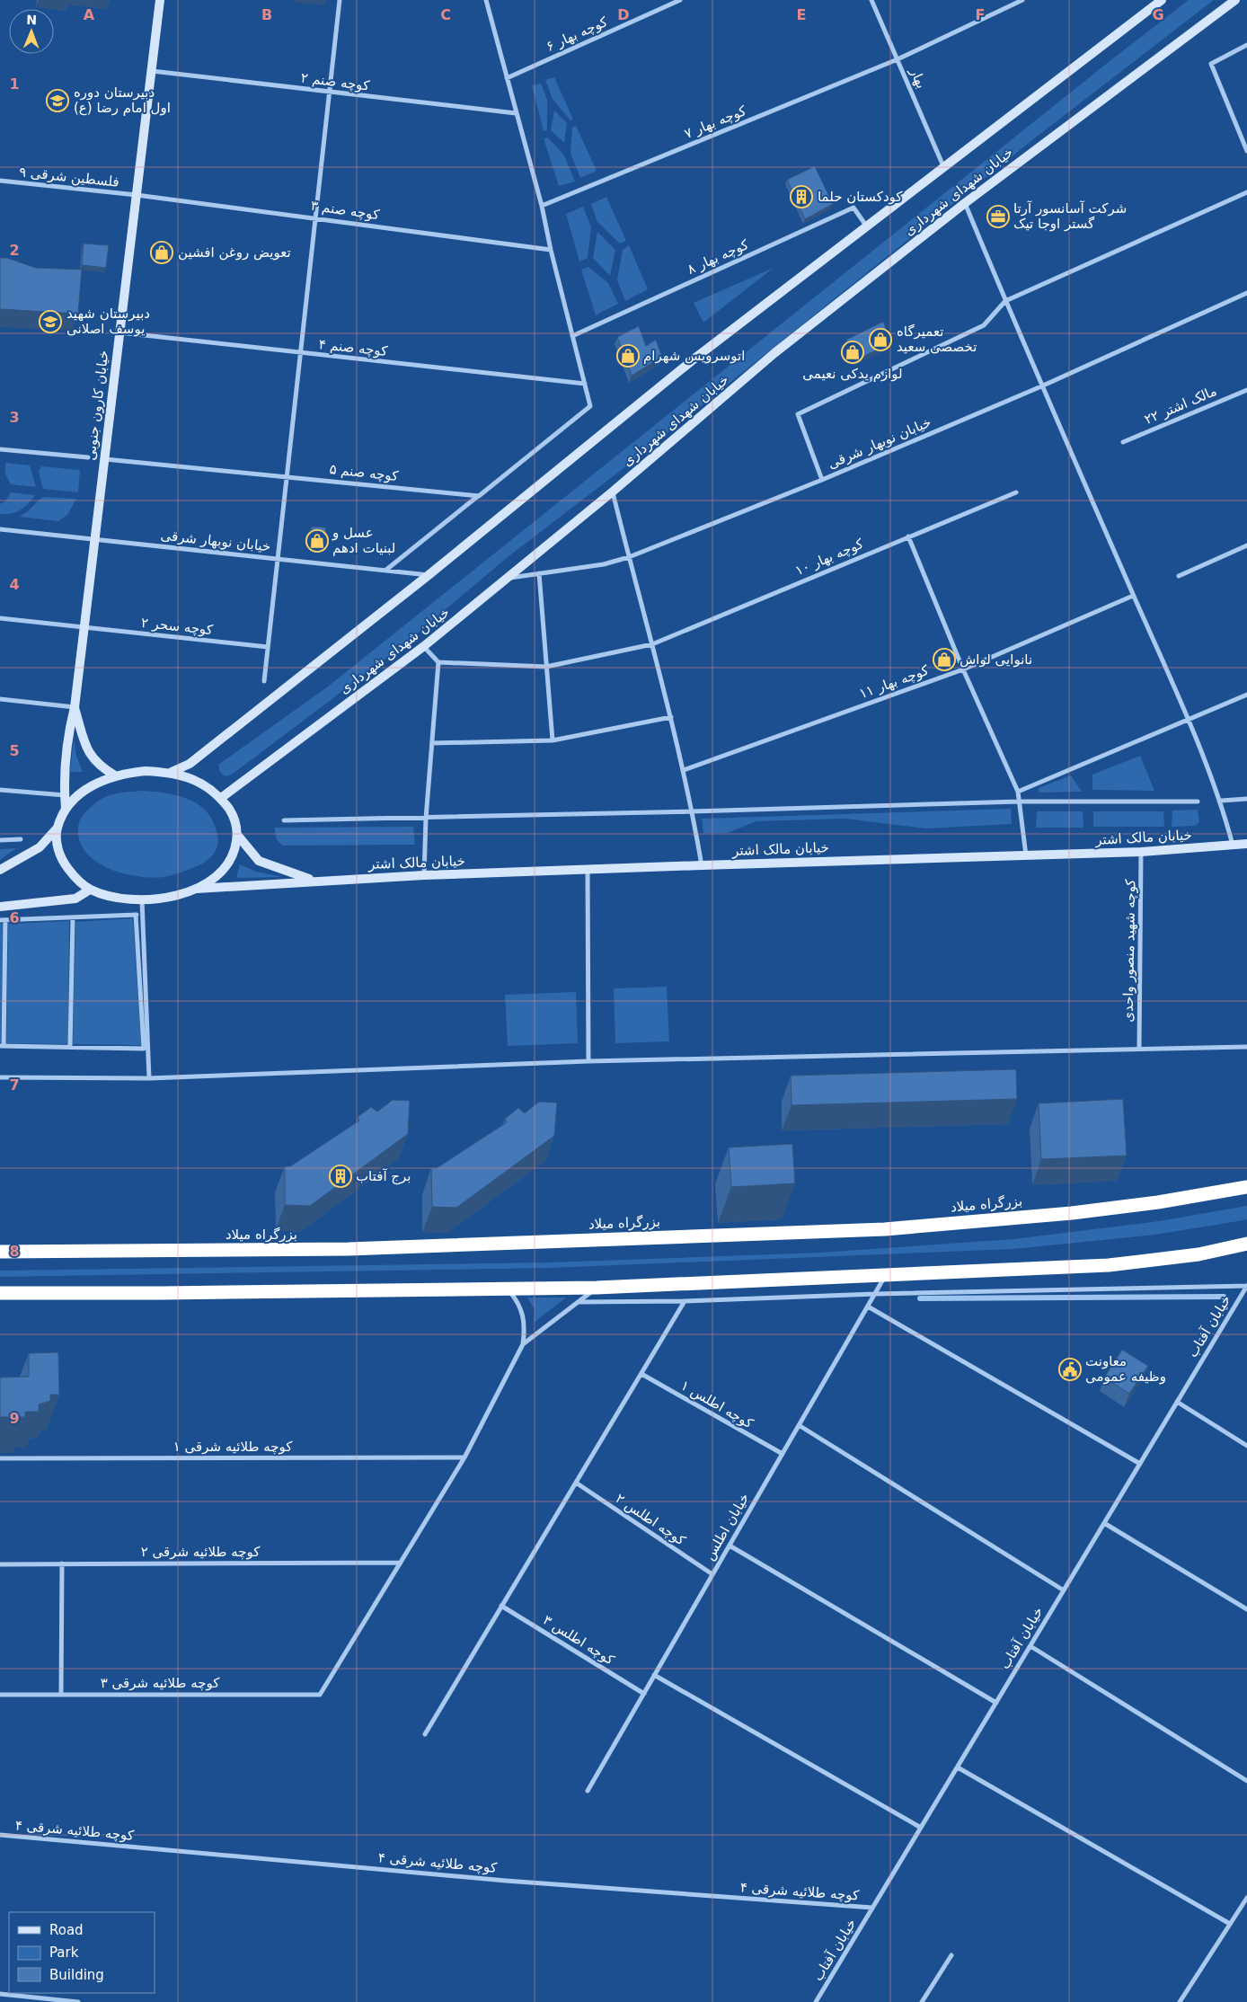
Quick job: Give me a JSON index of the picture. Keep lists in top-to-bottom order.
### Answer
{
  "streets": {
    "highway": ["بزرگراه میلاد"],
    "main road": ["خیابان شهدای شهرداری", "خیابان کارون جنوبی", "خیابان مالک اشتر"],
    "street": [
      "کوچه بهار ۶",
      "بهار",
      "کوچه صنم ۲",
      "کوچه بهار ۷",
      "فلسطین شرقی ۹",
      "کوچه صنم ۳",
      "کوچه بهار ۸",
      "کوچه صنم ۴",
      "مالک اشتر ۲۲",
      "خیابان نوبهار شرقی",
      "کوچه صنم ۵",
      "کوچه بهار ۱۰",
      "کوچه سحر ۲",
      "کوچه بهار ۱۱",
      "کوچه شهید منصور واحدی",
      "خیابان آفتاب",
      "کوچه اطلس ۱",
      "کوچه طلائیه شرقی ۱",
      "کوچه اطلس ۲",
      "خیابان اطلس",
      "کوچه طلائیه شرقی ۲",
      "کوچه اطلس ۳",
      "کوچه طلائیه شرقی ۳",
      "کوچه طلائیه شرقی ۴"
    ]
  },
  "crossings": [
    ["بهار", "کوچه بهار ۷"],
    ["کوچه صنم ۲", "خیابان کارون جنوبی"],
    ["فلسطین شرقی ۹", "کوچه صنم ۳"],
    ["فلسطین شرقی ۹", "خیابان کارون جنوبی"],
    ["خیابان شهدای شهرداری", "خیابان کارون جنوبی"],
    ["خیابان شهدای شهرداری", "خیابان نوبهار شرقی"],
    ["خیابان شهدای شهرداری", "خیابان مالک اشتر"],
    ["کوچه صنم ۳", "خیابان کارون جنوبی"],
    ["کوچه صنم ۴", "خیابان کارون جنوبی"],
    ["خیابان کارون جنوبی", "خیابان نوبهار شرقی"],
    ["خیابان کارون جنوبی", "کوچه صنم ۵"],
    ["خیابان کارون جنوبی", "کوچه سحر ۲"],
    ["خیابان کارون جنوبی", "خیابان مالک اشتر"],
    ["خیابان مالک اشتر", "کوچه شهید منصور واحدی"],
    ["خیابان آفتاب", "کوچه طلائیه شرقی ۴"],
    ["کوچه اطلس ۱", "خیابان اطلس"],
    ["کوچه اطلس ۲", "خیابان اطلس"],
    ["خیابان اطلس", "کوچه اطلس ۳"],
    ["کوچه طلائیه شرقی ۲", "کوچه طلائیه شرقی ۳"]
  ],
  "places": {
    "school or university": ["دبیرستان دوره اول امام رضا (ع)", "دبیرستان شهید یوسف اصلانی"],
    "building": ["کودکستان حلما", "برج آفتاب"],
    "office": ["شرکت آسانسور آرتا گستر اوجا تیک"],
    "shop": [
      "تعویض روغن افشین",
      "تعمیرگاه تخصصی سعید",
      "لوازم یدکی نعیمی",
      "اتوسرویس شهرام",
      "عسل و لبنیات ادهم",
      "نانوایی لواش"
    ],
    "public building": ["معاونت وظیفه عمومی"]
  },
  "legend": ["Road", "Park", "Building"],
  "north": "top",
  "grid": {
    "columns": [
      "A",
      "B",
      "C",
      "D",
      "E",
      "F",
      "G"
    ],
    "rows": [
      "1",
      "2",
      "3",
      "4",
      "5",
      "6",
      "7",
      "8",
      "9"
    ]
  }
}
